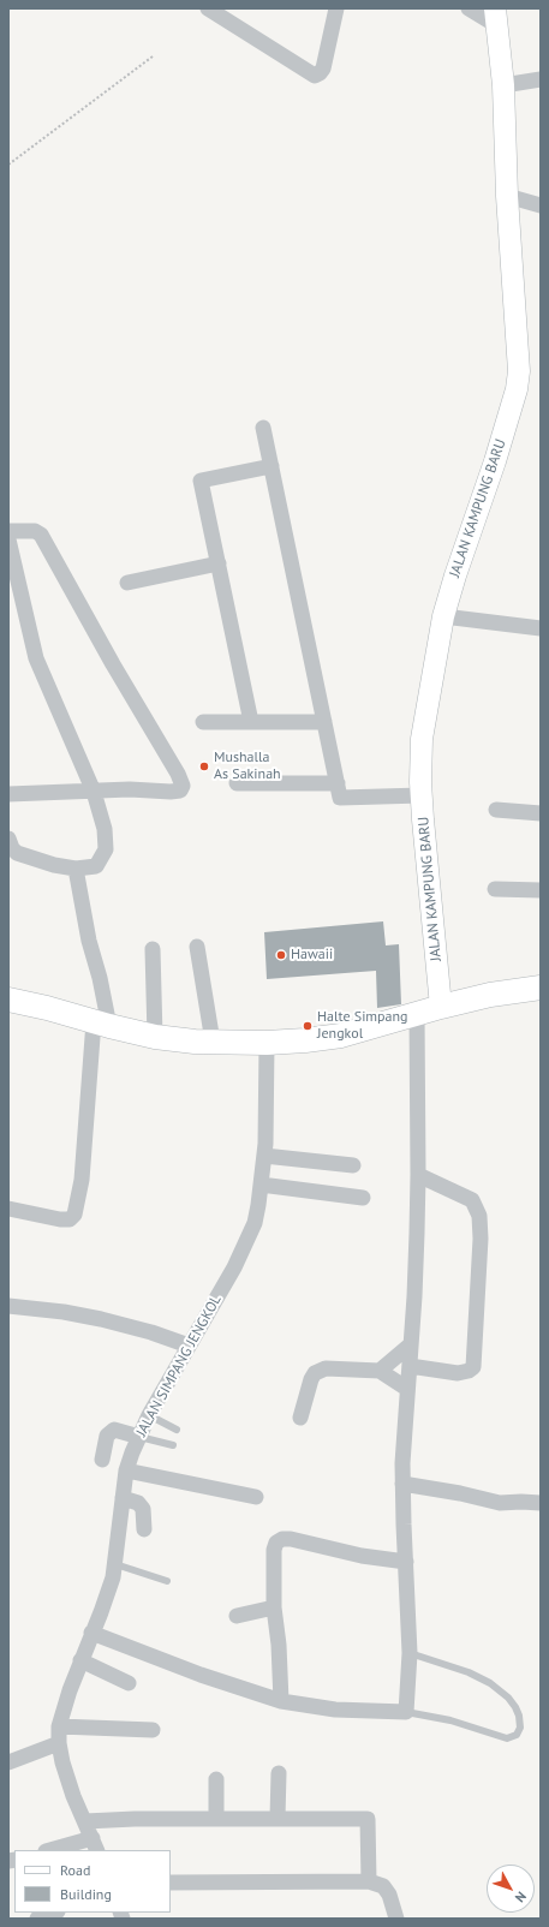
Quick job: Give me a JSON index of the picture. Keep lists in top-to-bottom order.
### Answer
{
  "streets": {
    "street": ["JALAN KAMPUNG BARU", "JALAN SIMPANG JENGKOL"]
  },
  "places": ["Mushalla As Sakinah", "Hawaii", "Halte Simpang Jengkol"],
  "legend": ["Road", "Building"],
  "north": "bottom right"
}
